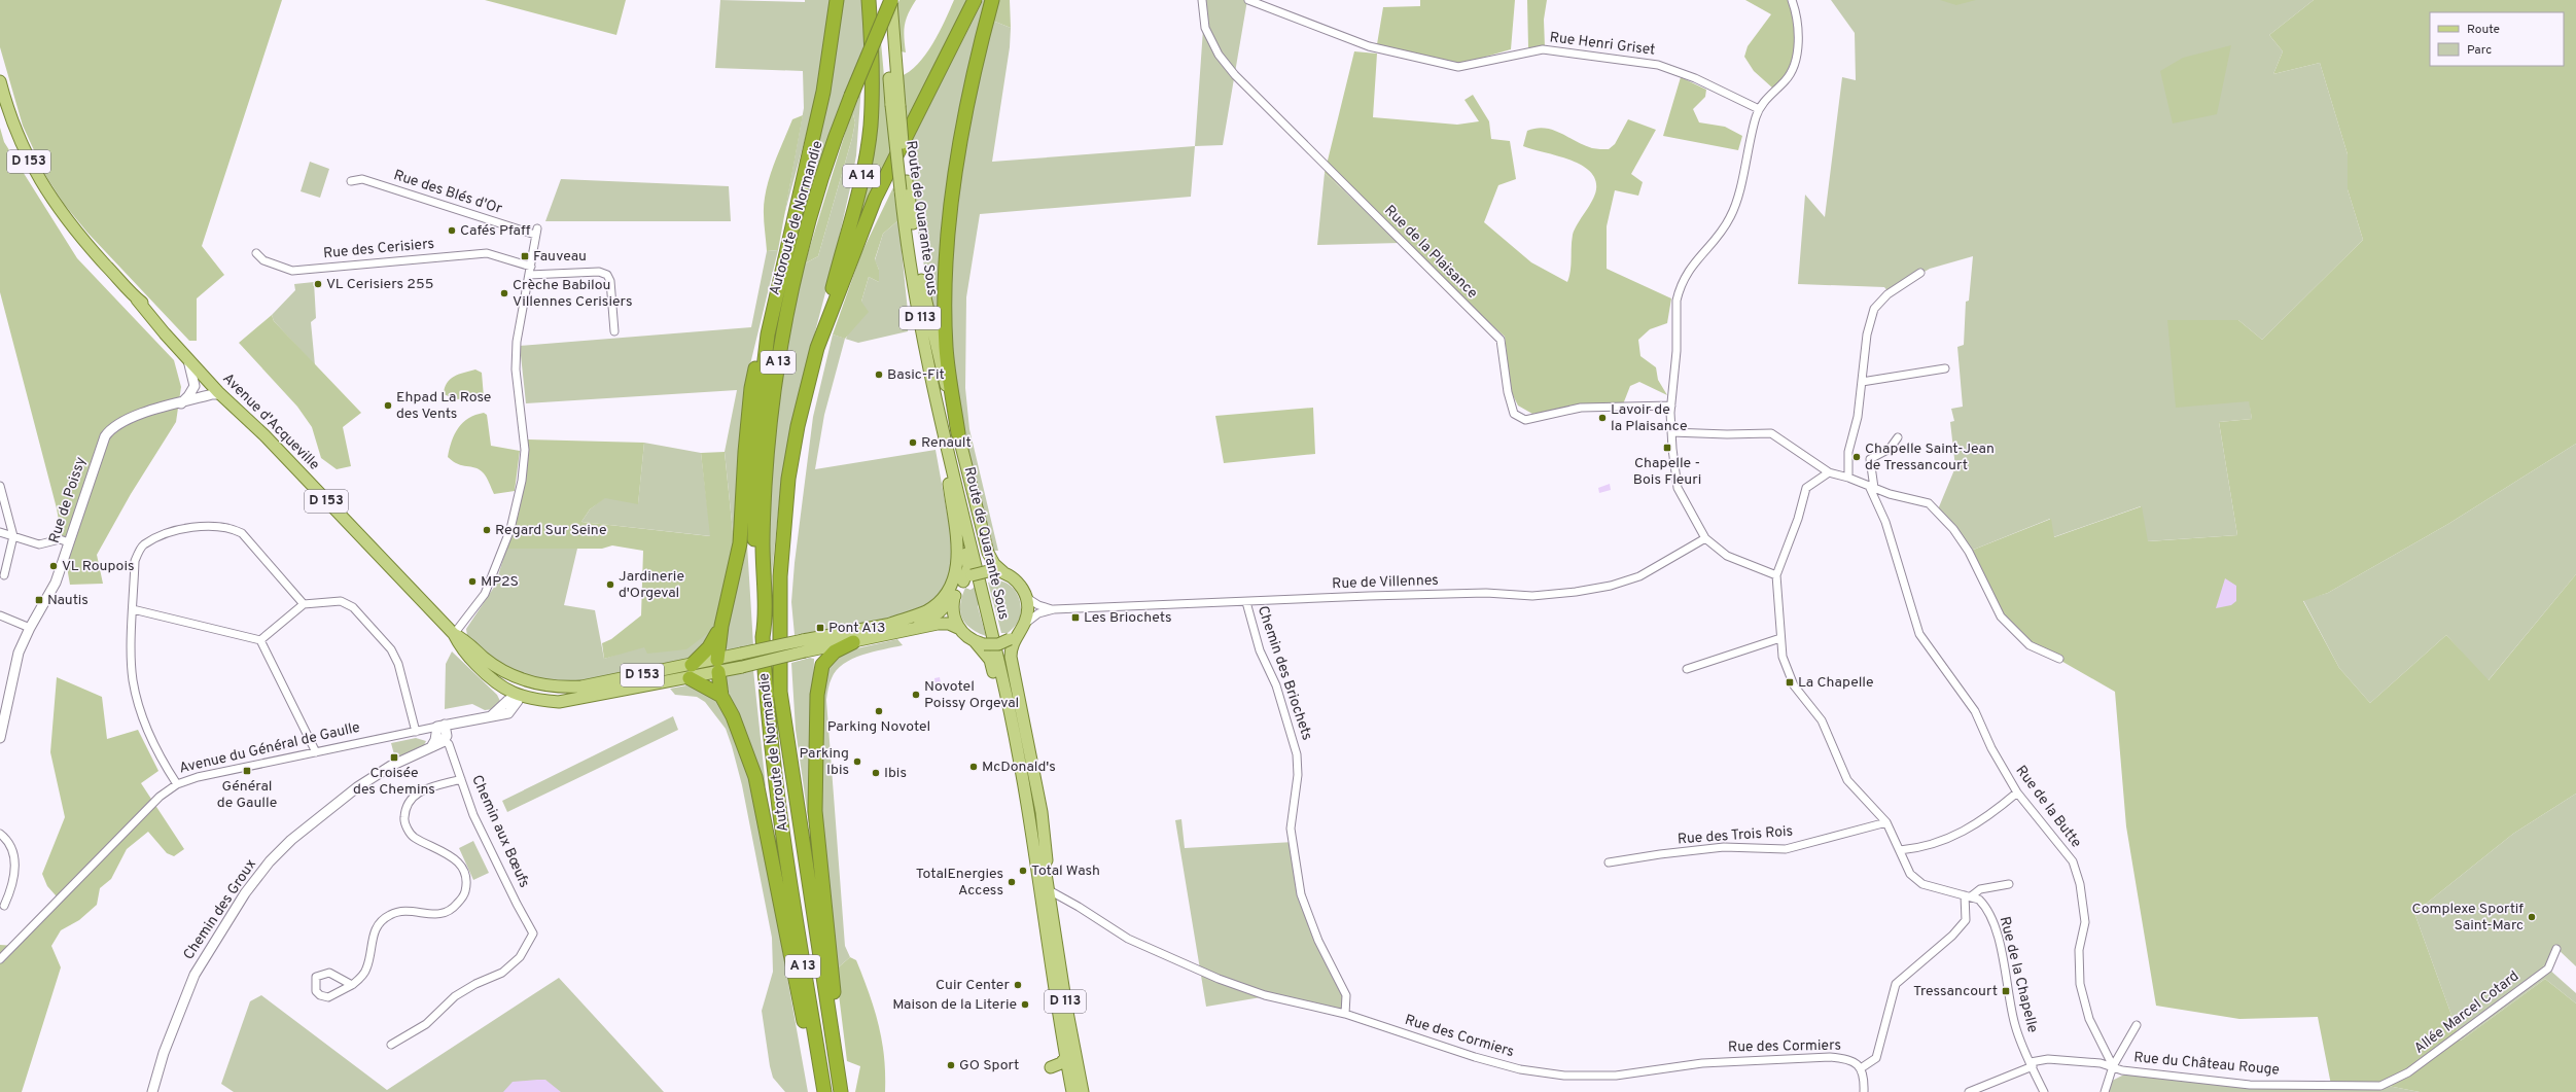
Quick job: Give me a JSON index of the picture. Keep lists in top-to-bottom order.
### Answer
{
  "streets": {
    "highway": ["A 14", "Autoroute de Normandie", "A 13"],
    "main road": [
      "D 153",
      "Route de Quarante Sous",
      "D 113",
      "Avenue d'Acqueville"
    ],
    "street": [
      "Rue Henri Griset",
      "Rue des Blés d'Or",
      "Rue des Cerisiers",
      "Rue de la Plaisance",
      "Rue de Poissy",
      "Rue de Villennes",
      "Chemin des Briochets",
      "Avenue du Général de Gaulle",
      "Rue de la Butte",
      "Chemin aux Bœufs",
      "Rue des Trois Rois",
      "Chemin des Groux",
      "Rue de la Chapelle",
      "Allée Marcel Cotard",
      "Rue des Cormiers",
      "Rue du Château Rouge"
    ]
  },
  "crossings": [
    ["D 153", "Avenue d'Acqueville"],
    ["D 153", "Rue de Villennes"],
    ["D 153", "Avenue du Général de Gaulle"],
    ["A 14", "Autoroute de Normandie"],
    ["Rue des Blés d'Or", "Rue des Cerisiers"],
    ["Autoroute de Normandie", "Route de Quarante Sous"],
    ["Route de Quarante Sous", "Rue des Cormiers"],
    ["Avenue d'Acqueville", "Rue de Poissy"],
    ["Rue de Villennes", "Chemin des Briochets"],
    ["Chemin des Briochets", "Rue des Cormiers"],
    ["Avenue du Général de Gaulle", "Chemin aux Bœufs"],
    ["Avenue du Général de Gaulle", "Chemin des Groux"],
    ["Rue de la Butte", "Rue du Château Rouge"],
    ["Chemin aux Bœufs", "Chemin des Groux"],
    ["Rue des Trois Rois", "Rue de la Chapelle"],
    ["Rue de la Chapelle", "Rue du Château Rouge"],
    ["Allée Marcel Cotard", "Rue du Château Rouge"]
  ],
  "places": {
    "other": [
      "Cafés Pfaff",
      "VL Cerisiers 255",
      "Crèche Babilou Villennes Cerisiers",
      "Basic-Fit",
      "Ehpad La Rose des Vents",
      "Lavoir de la Plaisance",
      "Renault",
      "Chapelle Saint-Jean de Tressancourt",
      "Regard Sur Seine",
      "VL Roupois",
      "MP2S",
      "Jardinerie d'Orgeval",
      "Novotel Poissy Orgeval",
      "Parking Novotel",
      "Parking Ibis",
      "McDonald's",
      "Ibis",
      "Total Wash",
      "TotalEnergies Access",
      "Complexe Sportif Saint-Marc",
      "Cuir Center",
      "Maison de la Literie",
      "GO Sport"
    ],
    "transit": [
      "Fauveau",
      "Chapelle - Bois Fleuri",
      "Nautis",
      "Les Briochets",
      "Pont A13",
      "La Chapelle",
      "Croisée des Chemins",
      "Général de Gaulle",
      "Tressancourt"
    ]
  },
  "legend": ["Route", "Parc"]
}
